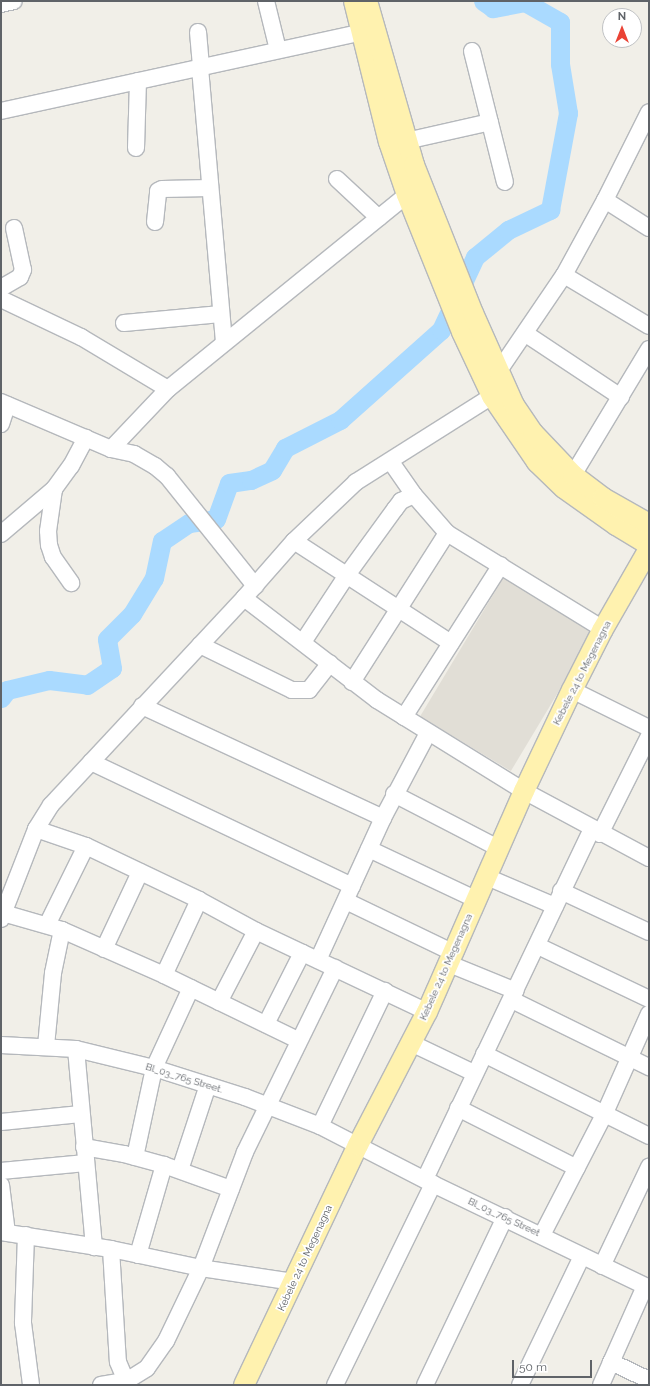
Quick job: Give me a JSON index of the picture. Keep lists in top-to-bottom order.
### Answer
{
  "streets": {
    "main road": ["Kebele 24 to Megenagna"],
    "street": ["Bl_03_765 Street.", "Bl_03_765 Street"]
  },
  "crossings": [
    ["Kebele 24 to Megenagna", "Bl_03_765 Street."],
    ["Kebele 24 to Megenagna", "Bl_03_765 Street"],
    ["Bl_03_765 Street.", "Bl_03_765 Street"]
  ],
  "scale_bar": "50 m",
  "north": "top"
}
